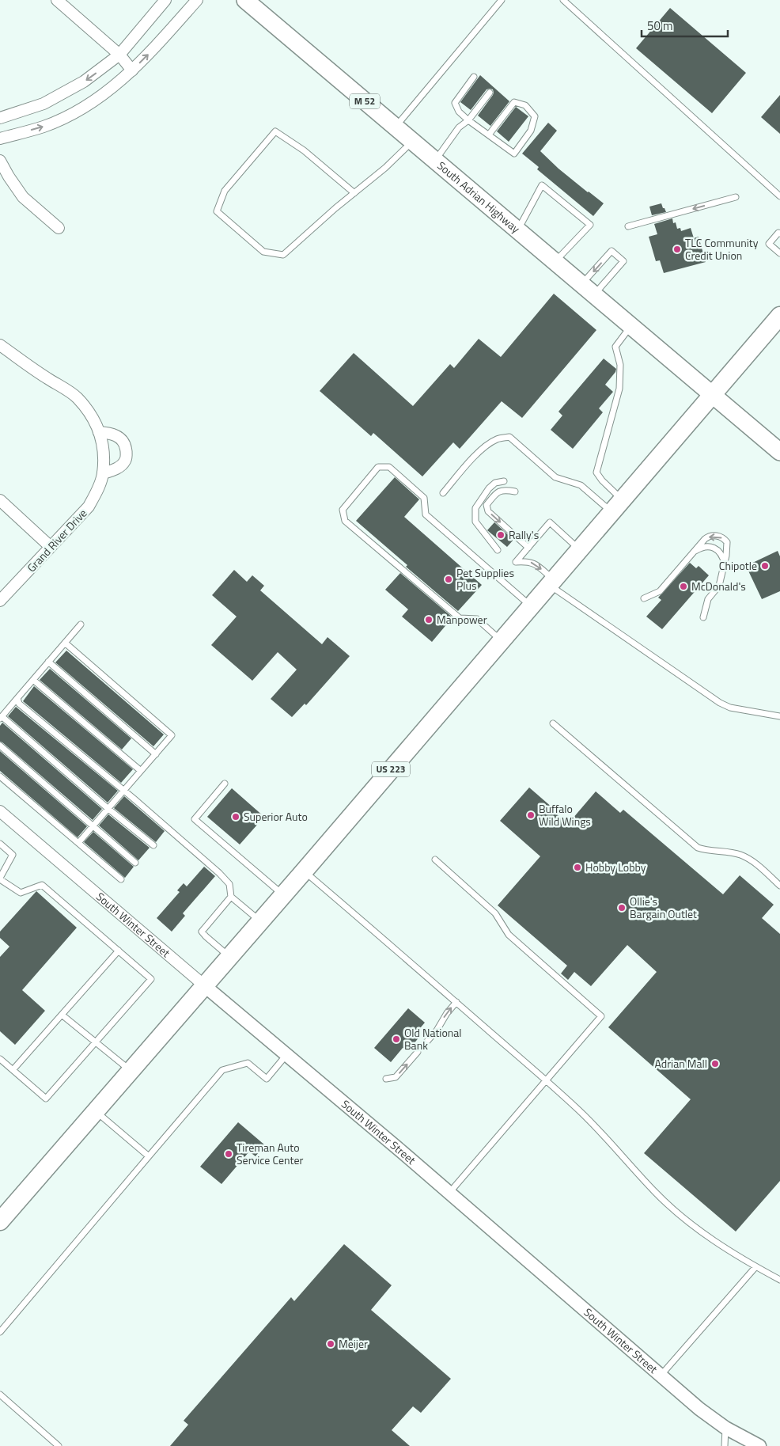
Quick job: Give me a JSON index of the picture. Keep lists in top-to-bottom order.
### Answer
{
  "streets": {
    "highway": ["US 223"],
    "main road": ["M 52", "South Adrian Highway"],
    "street": ["Grand River Drive", "South Winter Street"]
  },
  "crossings": [
    ["South Adrian Highway", "US 223"],
    ["US 223", "South Winter Street"]
  ],
  "places": [
    "TLC Community Credit Union",
    "Rally's",
    "Chipotle",
    "Pet Supplies Plus",
    "McDonald's",
    "Manpower",
    "Buffalo Wild Wings",
    "Superior Auto",
    "Hobby Lobby",
    "Ollie's Bargain Outlet",
    "Old National Bank",
    "Adrian Mall",
    "Tireman Auto Service Center",
    "Meijer"
  ],
  "scale_bar": "50 m"
}
